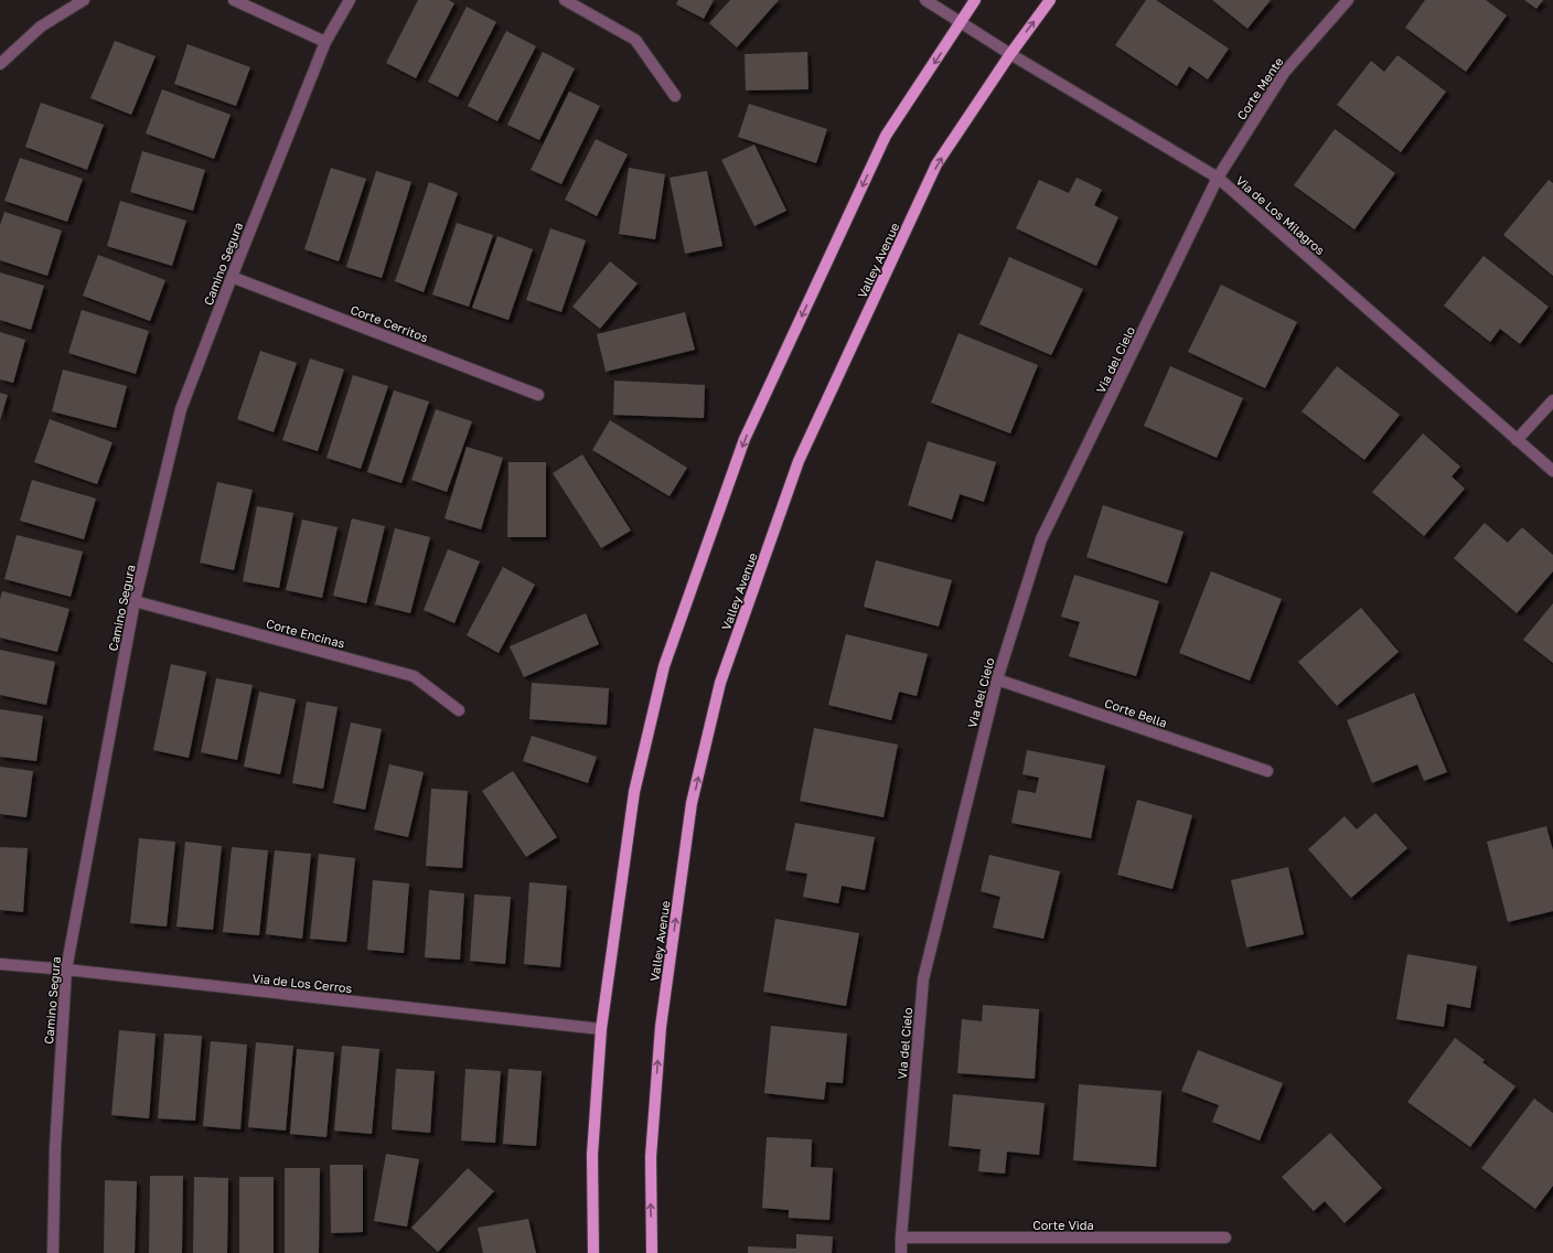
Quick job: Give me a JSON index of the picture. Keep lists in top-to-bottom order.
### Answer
{
  "streets": {
    "main road": ["Valley Avenue"],
    "street": [
      "Corte Mente",
      "Via de Los Milagros",
      "Camino Segura",
      "Corte Cerritos",
      "Via del Cielo",
      "Corte Encinas",
      "Corte Bella",
      "Via de Los Cerros",
      "Corte Vida"
    ]
  },
  "crossings": [
    ["Corte Mente", "Via de Los Milagros"],
    ["Corte Mente", "Via del Cielo"],
    ["Via de Los Milagros", "Valley Avenue"],
    ["Via de Los Milagros", "Via del Cielo"],
    ["Camino Segura", "Corte Cerritos"],
    ["Camino Segura", "Corte Encinas"],
    ["Camino Segura", "Via de Los Cerros"],
    ["Via del Cielo", "Corte Bella"],
    ["Via del Cielo", "Corte Vida"]
  ]
}
